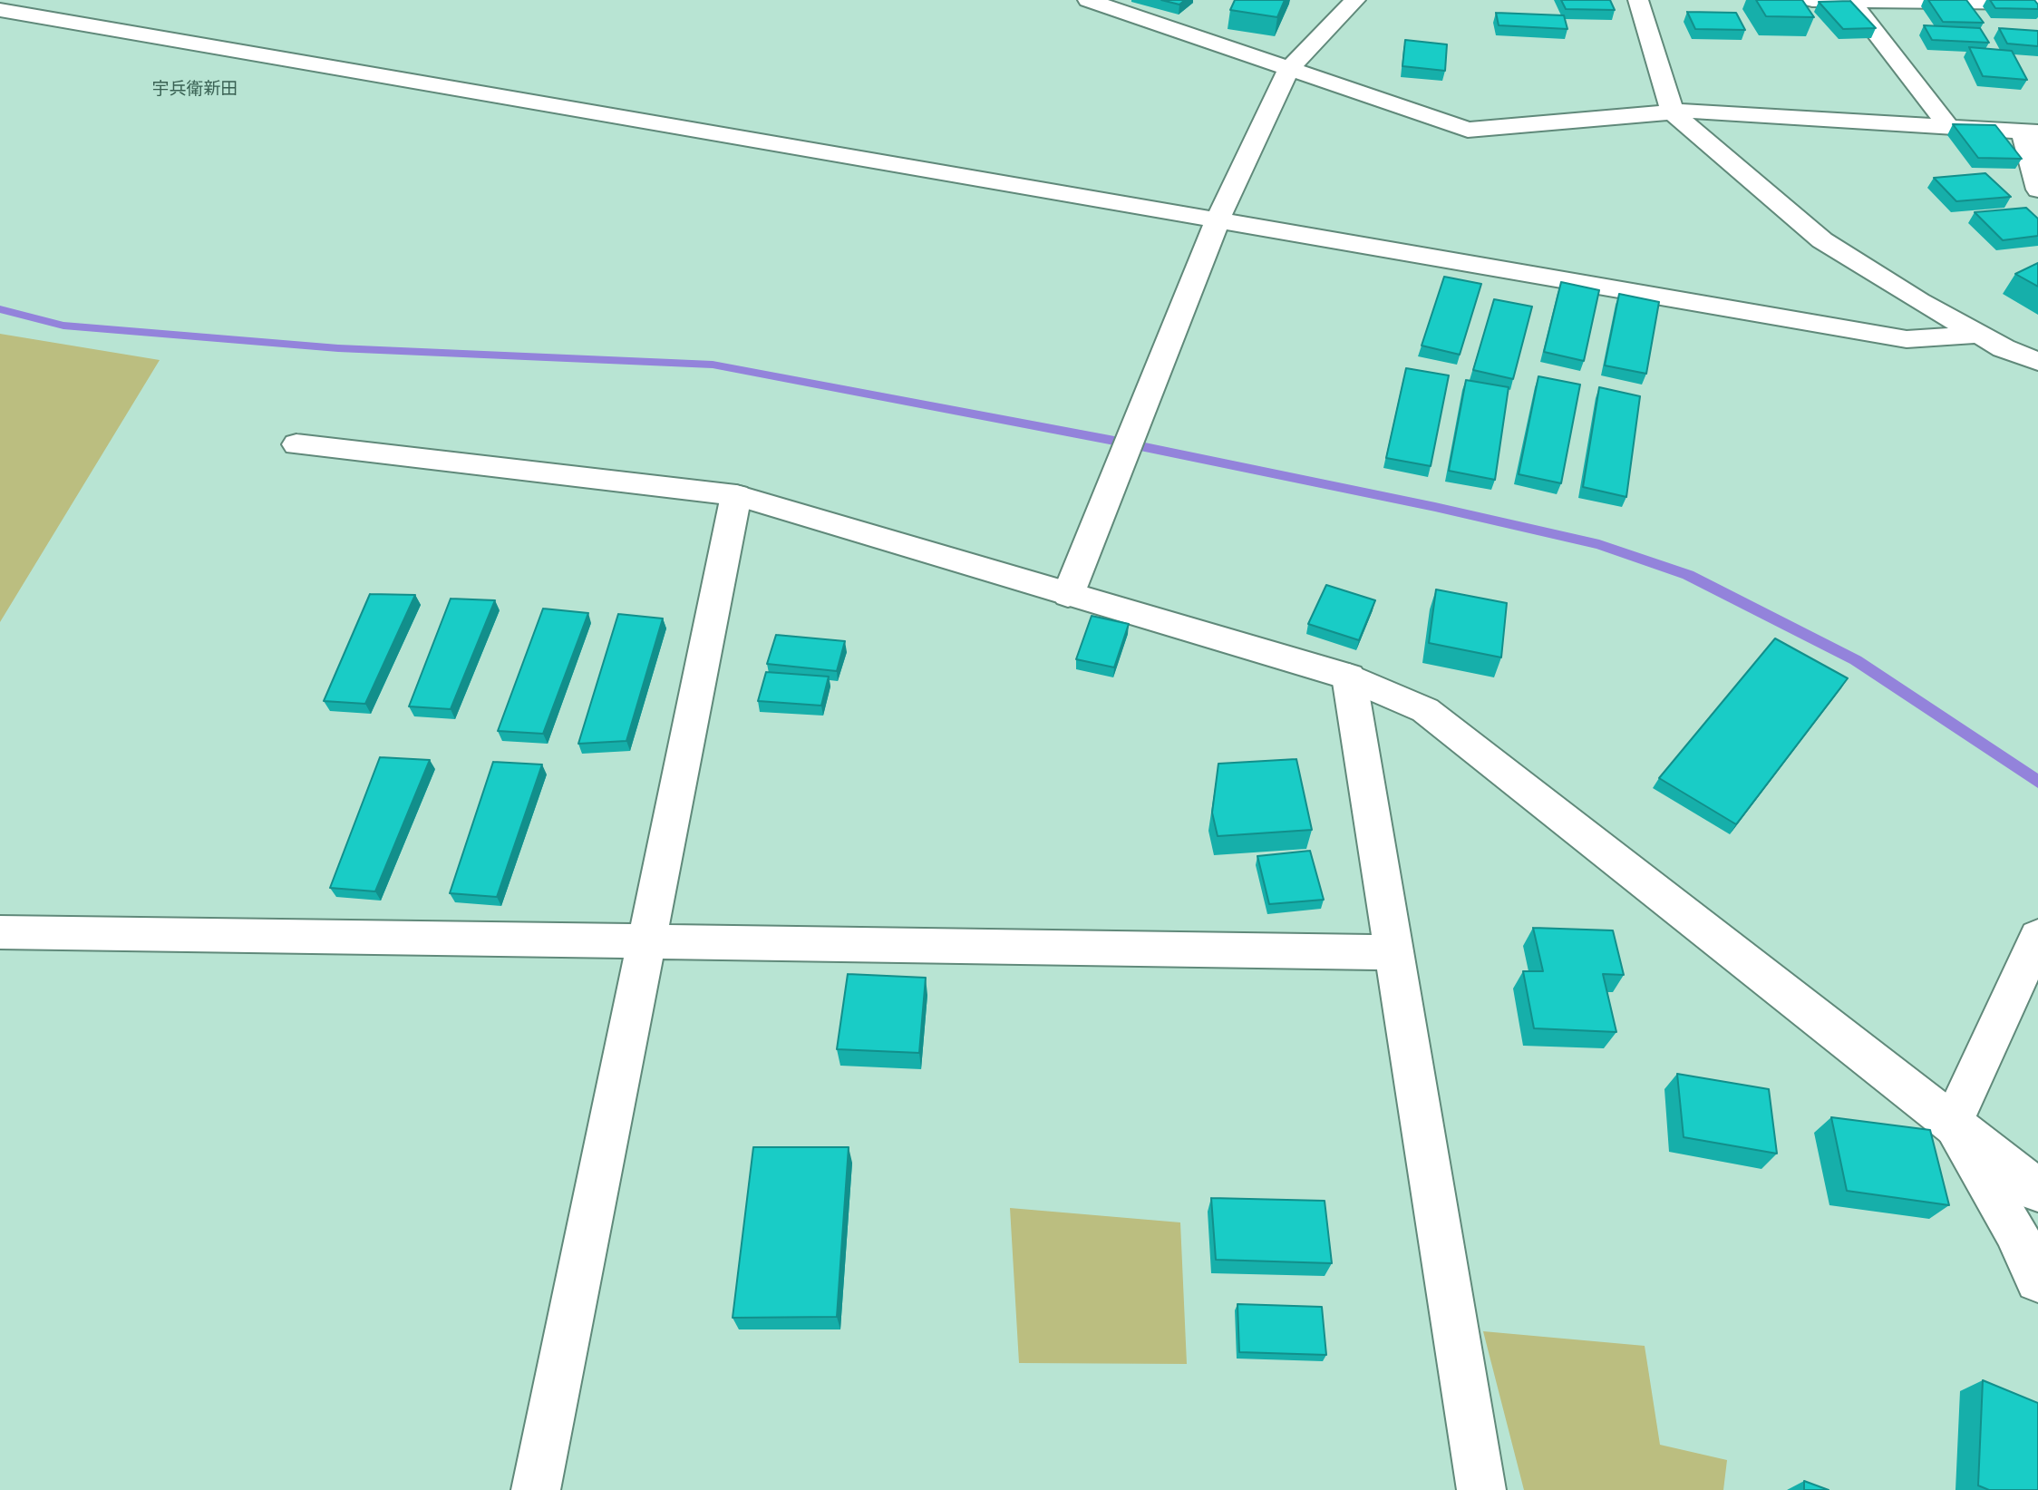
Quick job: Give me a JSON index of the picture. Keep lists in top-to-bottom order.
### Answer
{
  "districts": ["宇兵衛新田"]
}
